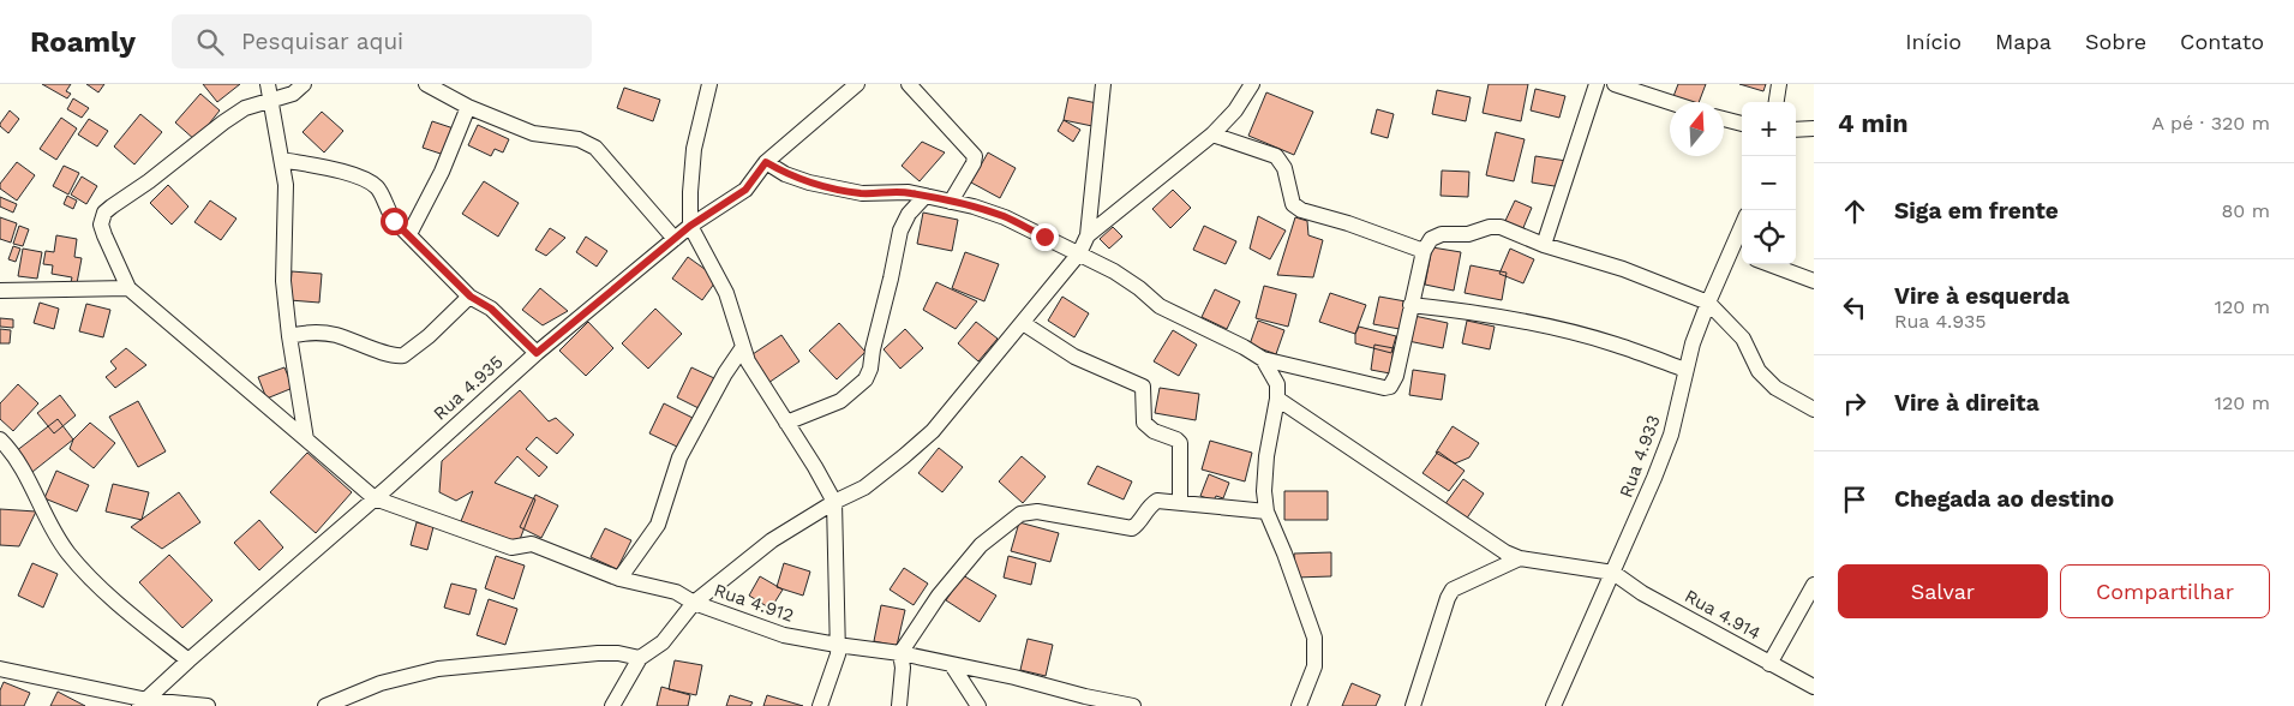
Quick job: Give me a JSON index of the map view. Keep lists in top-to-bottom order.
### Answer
{
  "streets": {
    "street": [
      "Rua 4.935",
      "Rua 4.933",
      "Rua 4.912",
      "Rua 4.914"
    ]
  },
  "crossings": [
    ["Rua 4.935", "Rua 4.912"],
    ["Rua 4.933", "Rua 4.914"]
  ],
  "north": "top",
  "page": {
    "header": "Roamly",
    "search": "Pesquisar aqui",
    "nav": [
      "Início",
      "Mapa",
      "Sobre",
      "Contato"
    ],
    "heading": ["4 min", "A pé · 320 m"],
    "map_buttons": ["+", "−"],
    "list": [
      ["Siga em frente", "80 m"],
      ["Vire à esquerda", "Rua 4.935", "120 m"],
      ["Vire à direita", "120 m"],
      "Chegada ao destino"
    ],
    "buttons": ["Salvar", "Compartilhar"]
  }
}
